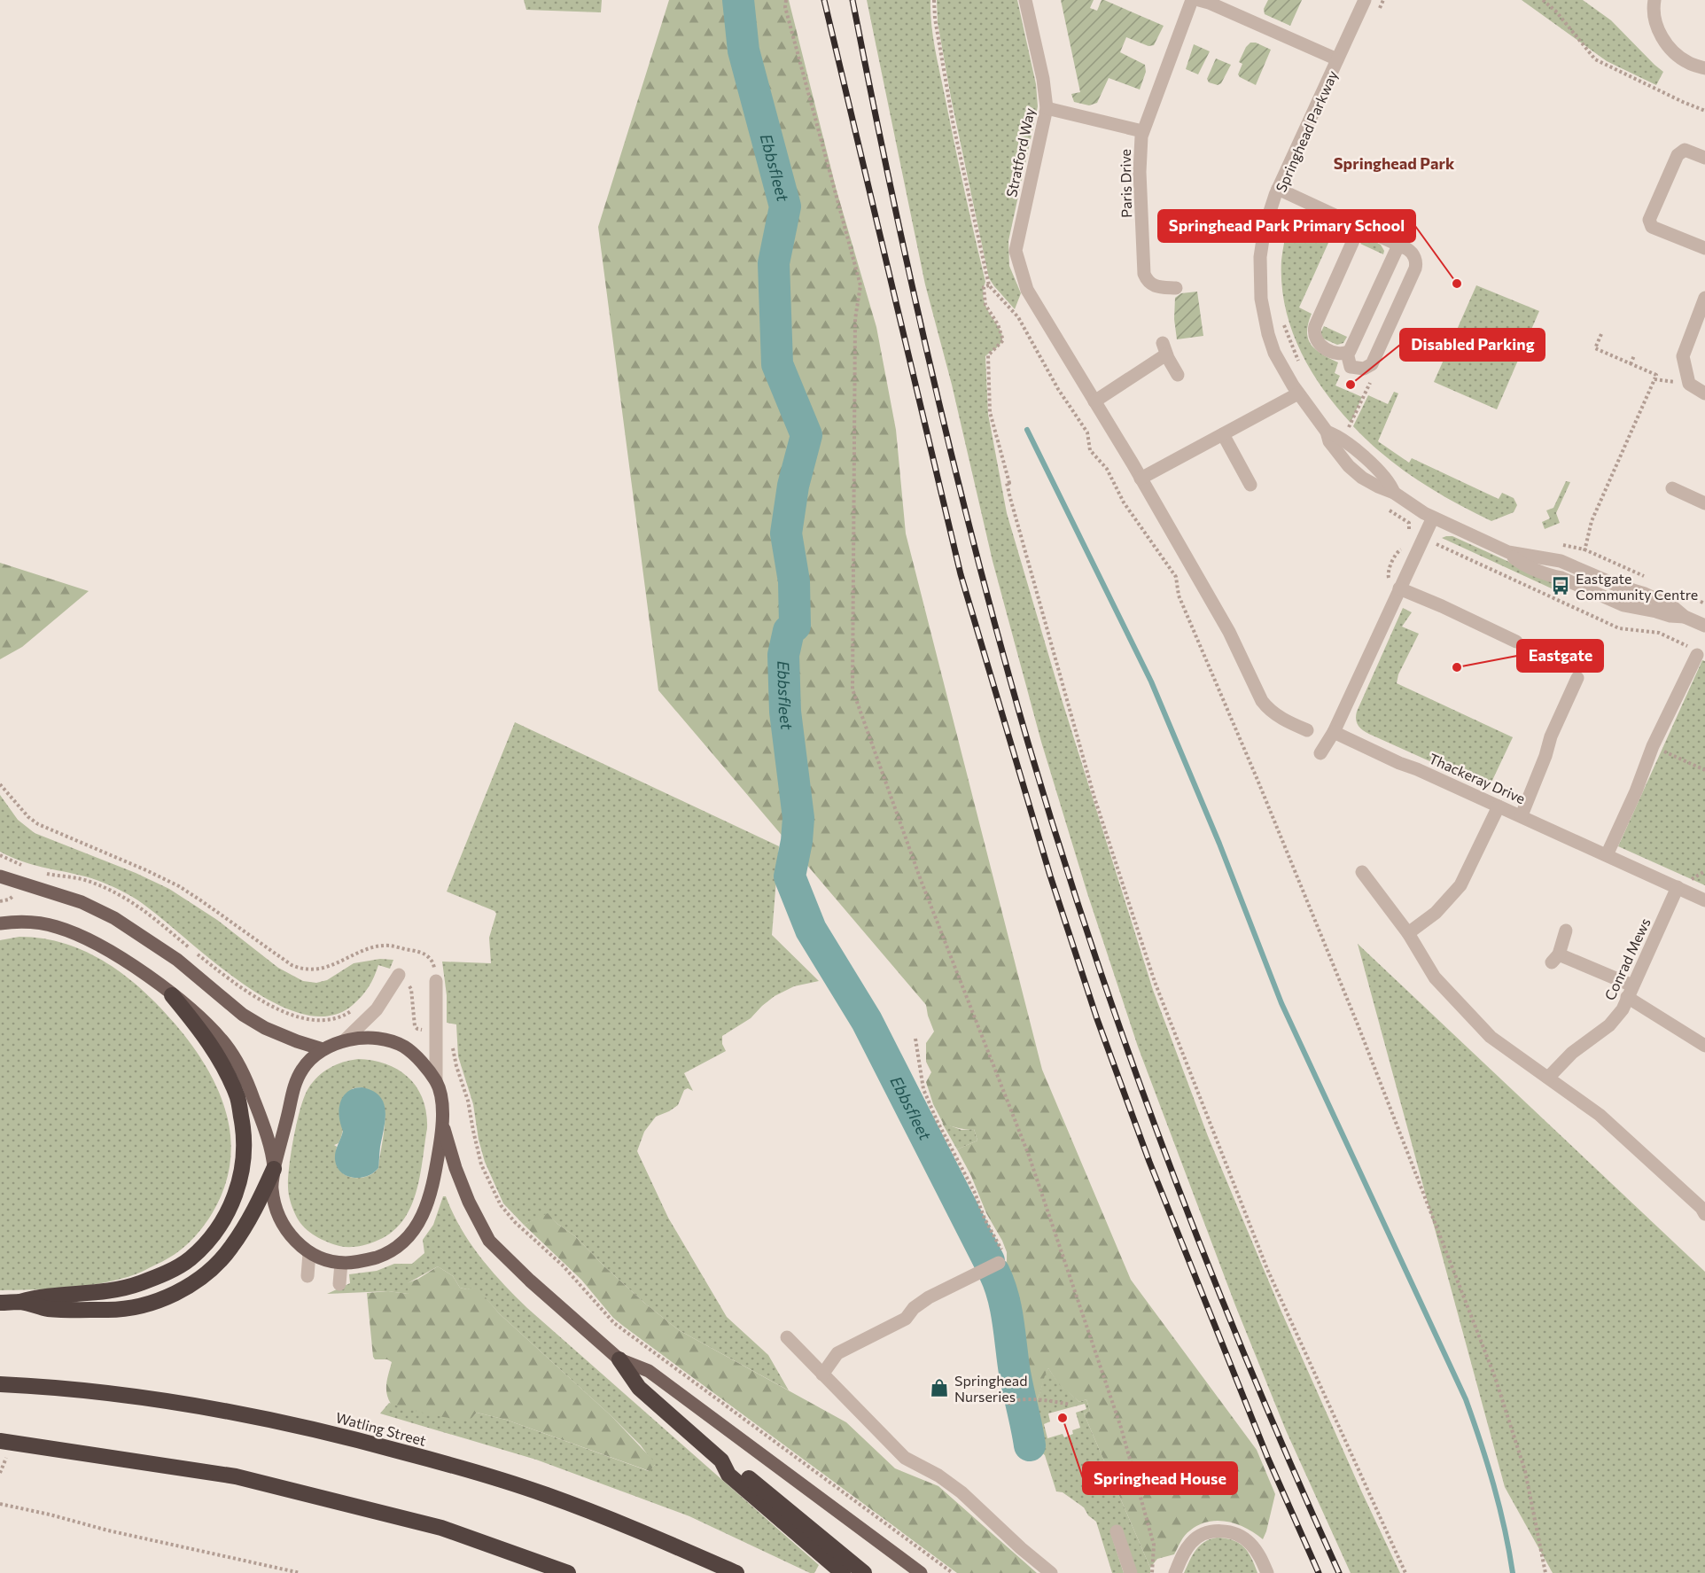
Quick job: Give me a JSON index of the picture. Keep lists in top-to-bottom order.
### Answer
{
  "streets": {
    "highway": ["Watling Street"],
    "street": [
      "Springhead Parkway",
      "Stratford Way",
      "Paris Drive",
      "Thackeray Drive",
      "Conrad Mews"
    ]
  },
  "crossings": [
    ["Thackeray Drive", "Conrad Mews"]
  ],
  "districts": ["Springhead Park"],
  "water": ["Ebbsfleet"],
  "places": {
    "other": [
      "Springhead Park Primary School",
      "Disabled Parking",
      "Eastgate",
      "Springhead House"
    ],
    "bus stop": ["Eastgate Community Centre"],
    "shop": ["Springhead Nurseries"]
  }
}
